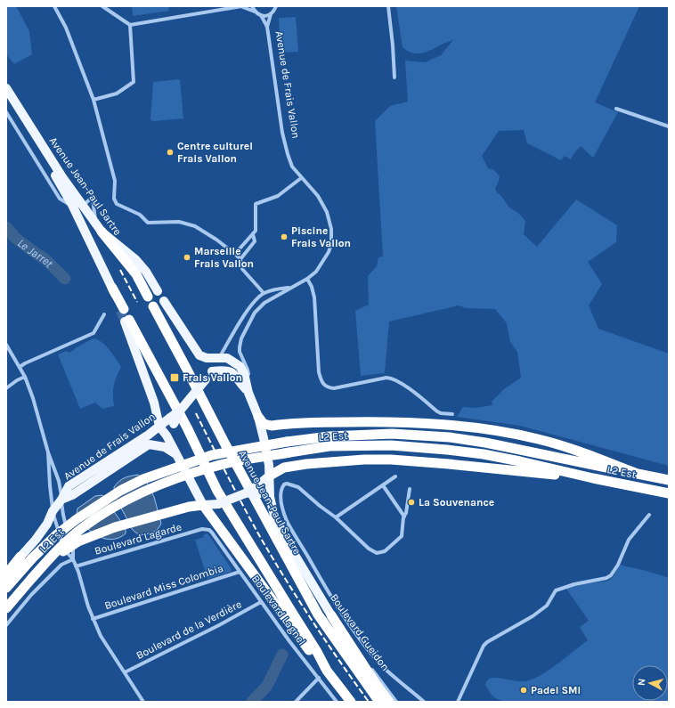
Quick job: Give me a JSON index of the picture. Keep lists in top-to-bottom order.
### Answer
{
  "streets": {
    "highway": ["Avenue Jean-Paul Sartre", "L2 Est"],
    "main road": ["Avenue de Frais Vallon", "Boulevard Gueidon"],
    "street": [
      "Boulevard Lagarde",
      "Boulevard Miss Colombia",
      "Boulevard Lagnel",
      "Boulevard de la Verdière"
    ]
  },
  "crossings": [
    ["Avenue de Frais Vallon", "Boulevard Gueidon"],
    ["Boulevard Lagarde", "Boulevard Lagnel"],
    ["Boulevard Miss Colombia", "Boulevard Lagnel"],
    ["Boulevard Lagnel", "Boulevard de la Verdière"]
  ],
  "water": ["Le Jarret"],
  "places": {
    "other": [
      "Centre culturel Frais Vallon",
      "Piscine Frais Vallon",
      "Marseille Frais Vallon",
      "La Souvenance",
      "Padel SMI"
    ],
    "transit": ["Frais Vallon"]
  },
  "north": "left"
}
